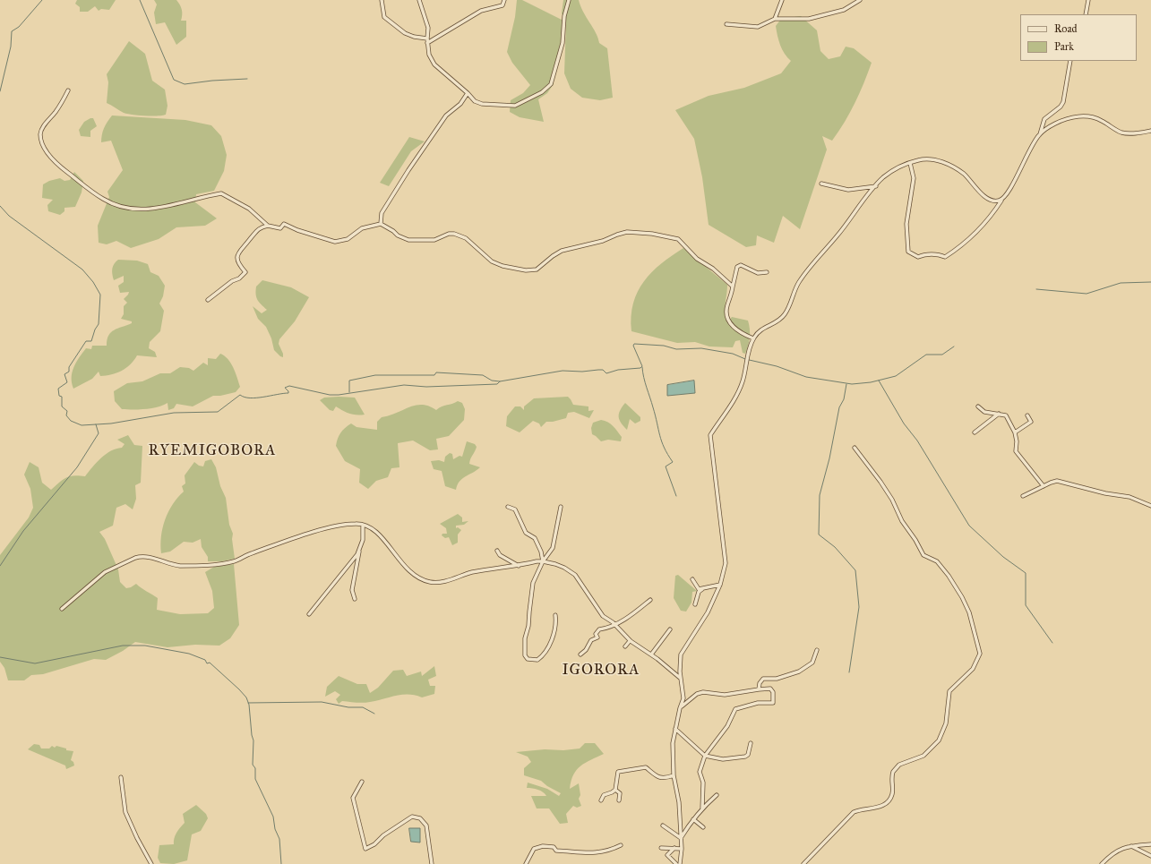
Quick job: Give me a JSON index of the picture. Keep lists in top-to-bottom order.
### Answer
{
  "districts": ["RYEMIGOBORA", "IGORORA"],
  "legend": ["Road", "Park"]
}
